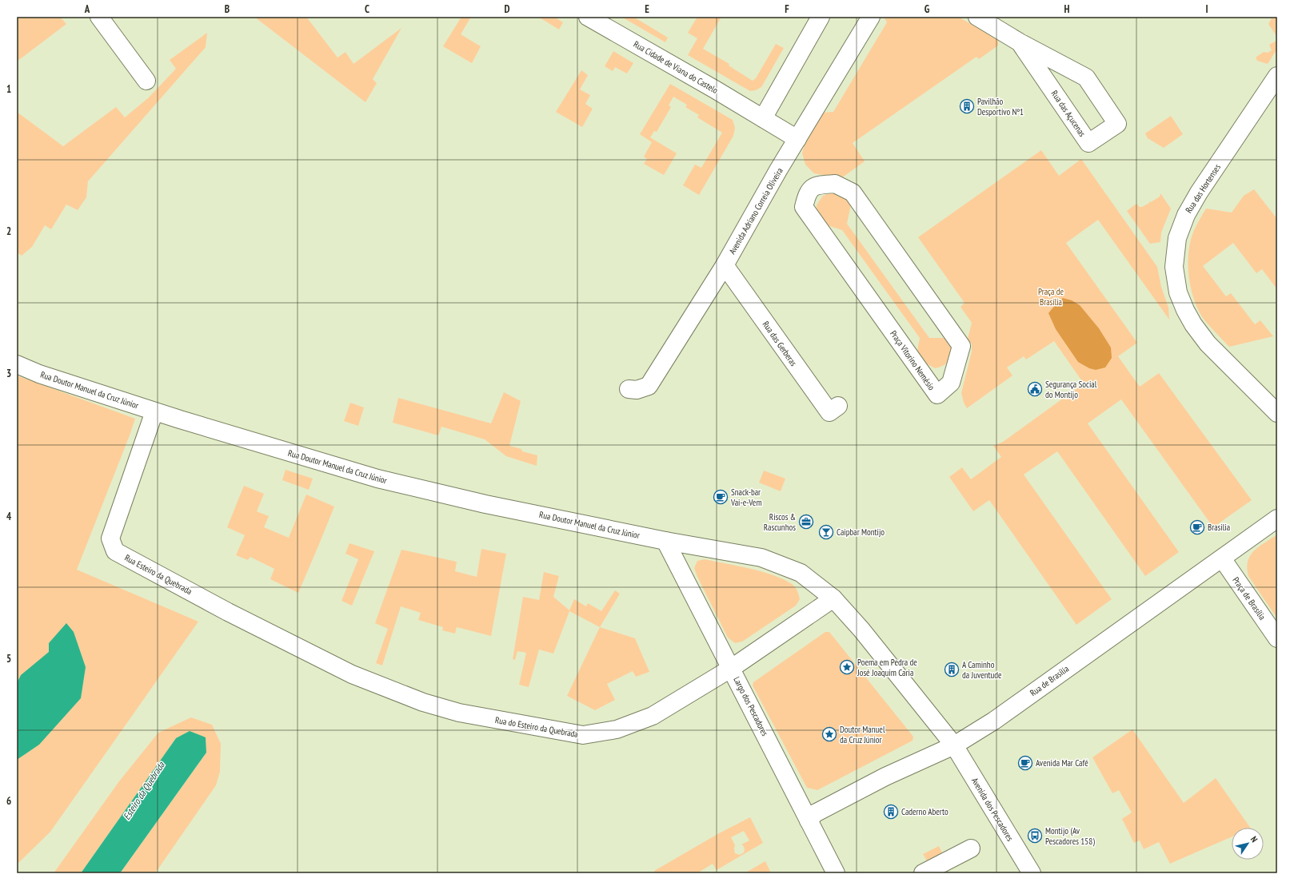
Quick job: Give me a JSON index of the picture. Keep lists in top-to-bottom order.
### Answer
{
  "streets": {
    "street": [
      "Rua Cidade de Viana do Castelo",
      "Rua das Açucenas",
      "Rua das Hortenses",
      "Avenida Adriano Correia Oliveira",
      "Rua das Gerberas",
      "Praça Vitorino Nemésio",
      "Rua Doutor Manuel da Cruz Júnior",
      "Rua Esteiro da Quebrada",
      "Praça de Brasília",
      "Rua de Brasília",
      "Largo dos Pescadores",
      "Rua do Esteiro da Quebrada",
      "Avenida dos Pescadores"
    ]
  },
  "crossings": [
    ["Rua Cidade de Viana do Castelo", "Avenida Adriano Correia Oliveira"],
    ["Avenida Adriano Correia Oliveira", "Rua das Gerberas"],
    ["Rua Doutor Manuel da Cruz Júnior", "Rua Esteiro da Quebrada"],
    ["Rua Doutor Manuel da Cruz Júnior", "Rua de Brasília"],
    ["Rua Doutor Manuel da Cruz Júnior", "Largo dos Pescadores"],
    ["Rua Doutor Manuel da Cruz Júnior", "Avenida dos Pescadores"],
    ["Rua Esteiro da Quebrada", "Rua do Esteiro da Quebrada"],
    ["Praça de Brasília", "Rua de Brasília"],
    ["Rua de Brasília", "Largo dos Pescadores"],
    ["Rua de Brasília", "Avenida dos Pescadores"],
    ["Largo dos Pescadores", "Rua do Esteiro da Quebrada"]
  ],
  "water": ["Esteiro da Quebrada"],
  "parks": ["Praça de Brasília"],
  "places": {
    "building": ["Pavilhão Desportivo Nº1", "A Caminho da Juventude", "Caderno Aberto"],
    "public building": ["Segurança Social do Montijo"],
    "cafe": ["Snack-bar Vai-e-Vem", "Brasilia", "Avenida Mar Café"],
    "office": ["Riscos & Rascunhos"],
    "bar": ["Caipbar Montijo"],
    "place": ["Poema em Pedra de José Joaquim Caria", "Doutor Manuel da Cruz Júnior"],
    "bus stop": ["Montijo (Av Pescadores 158)"]
  },
  "north": "top right",
  "grid": {
    "columns": [
      "A",
      "B",
      "C",
      "D",
      "E",
      "F",
      "G",
      "H",
      "I"
    ],
    "rows": [
      "1",
      "2",
      "3",
      "4",
      "5",
      "6"
    ]
  }
}
